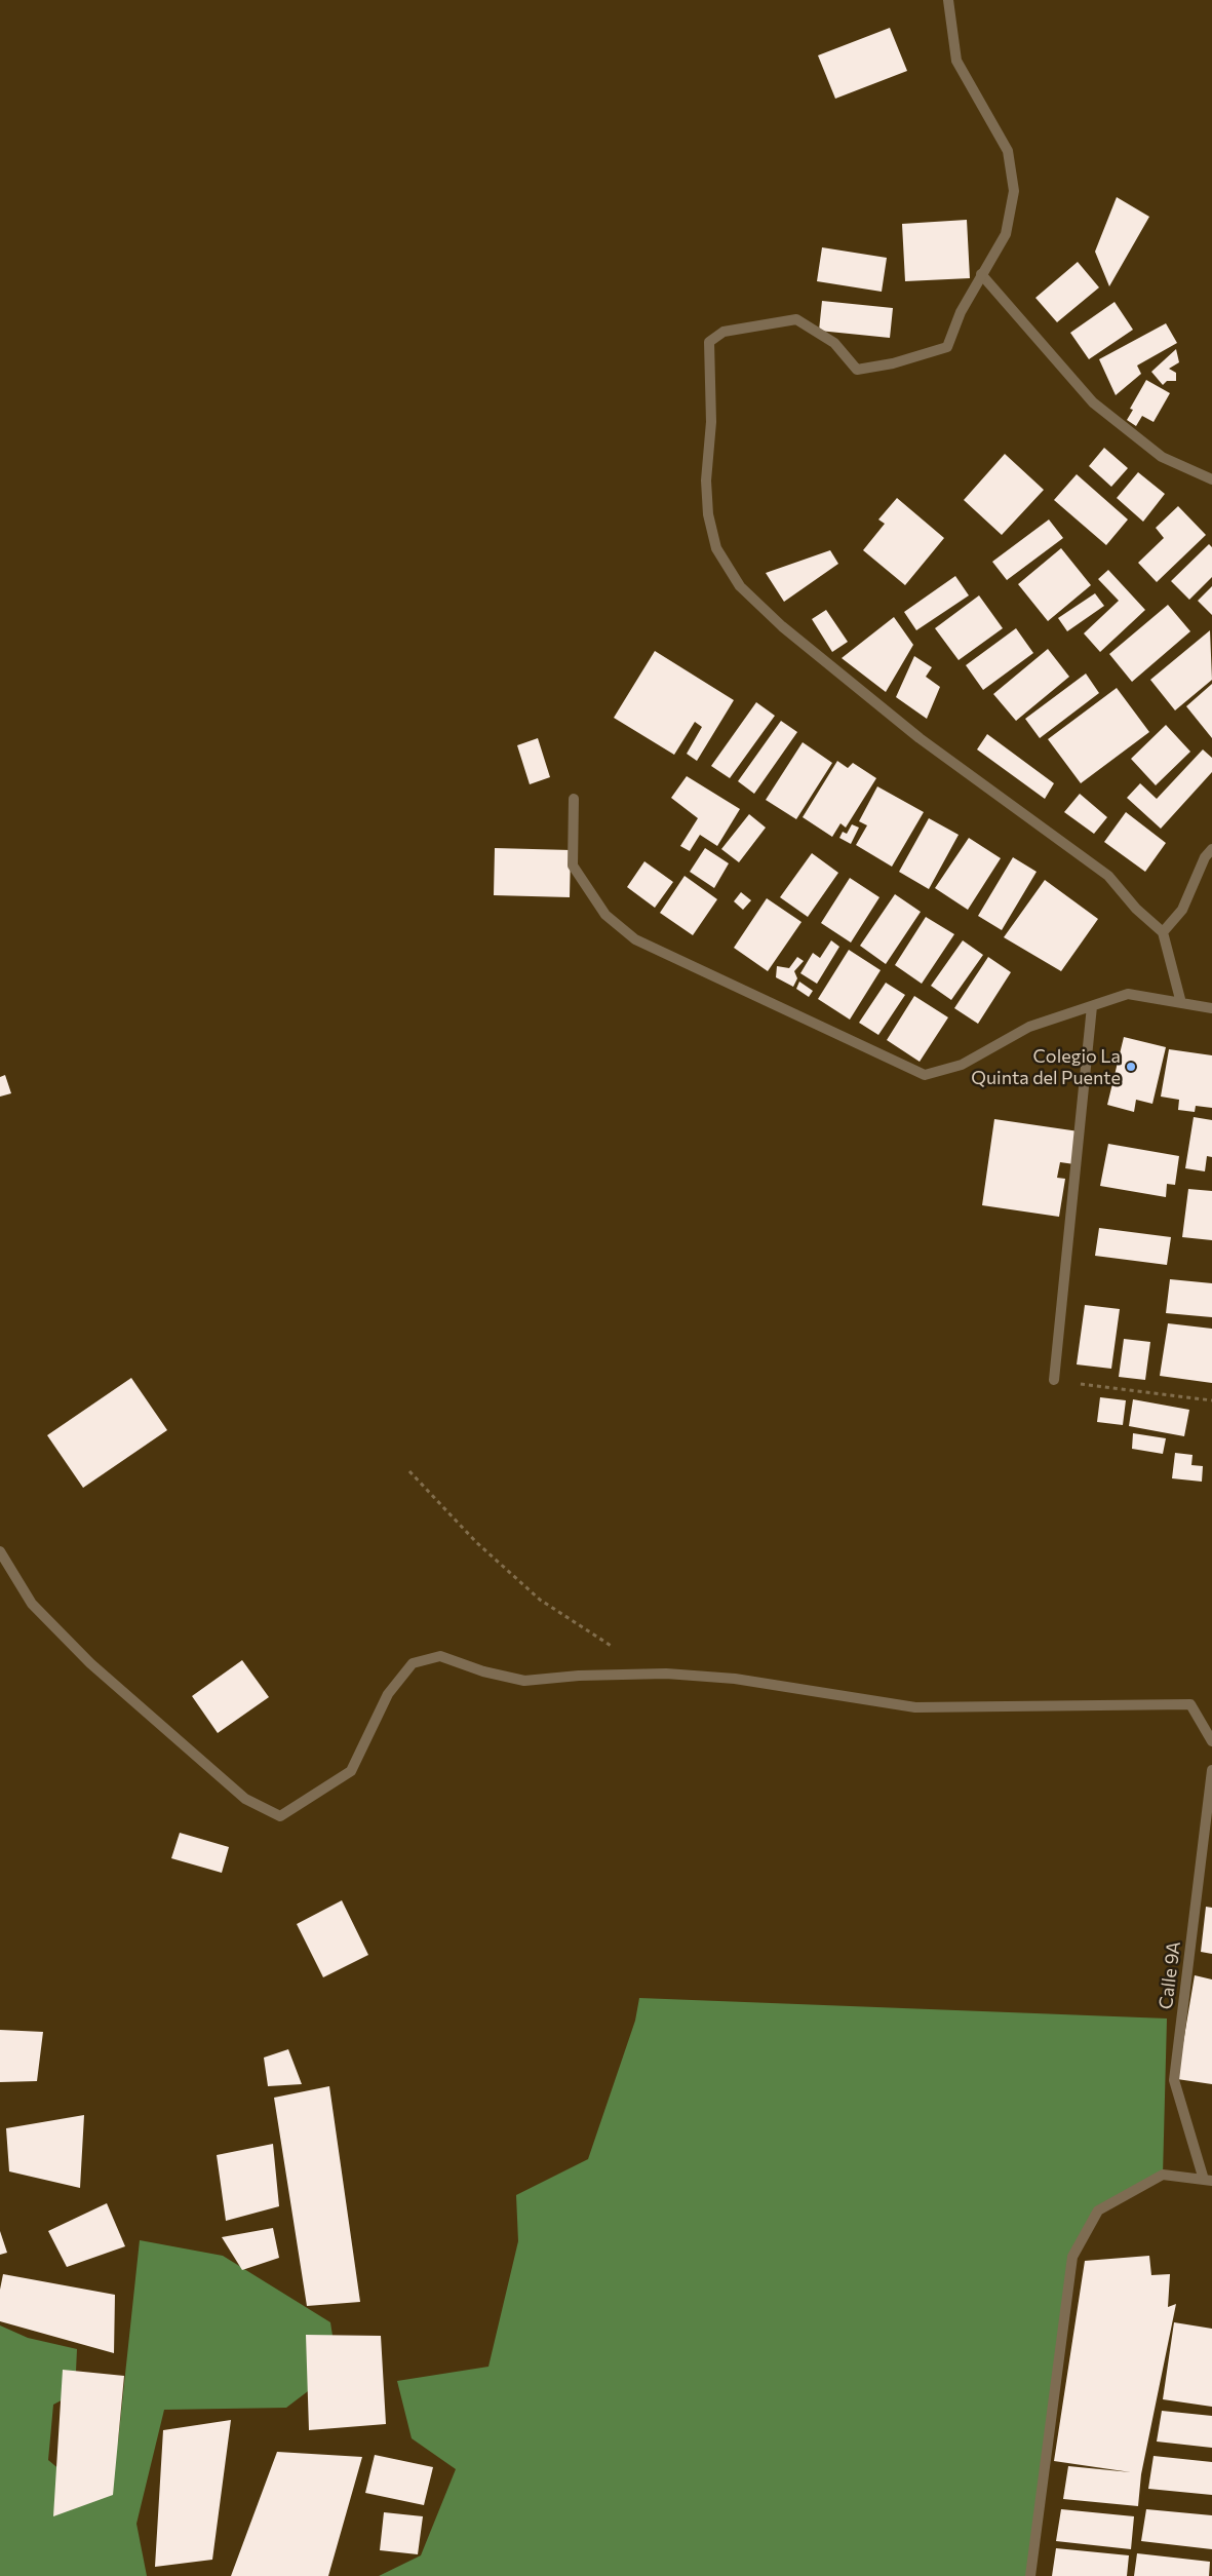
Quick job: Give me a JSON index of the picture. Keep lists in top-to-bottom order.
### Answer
{
  "streets": {
    "street": ["Calle 9A"]
  },
  "places": ["Colegio La Quinta del Puente"]
}
